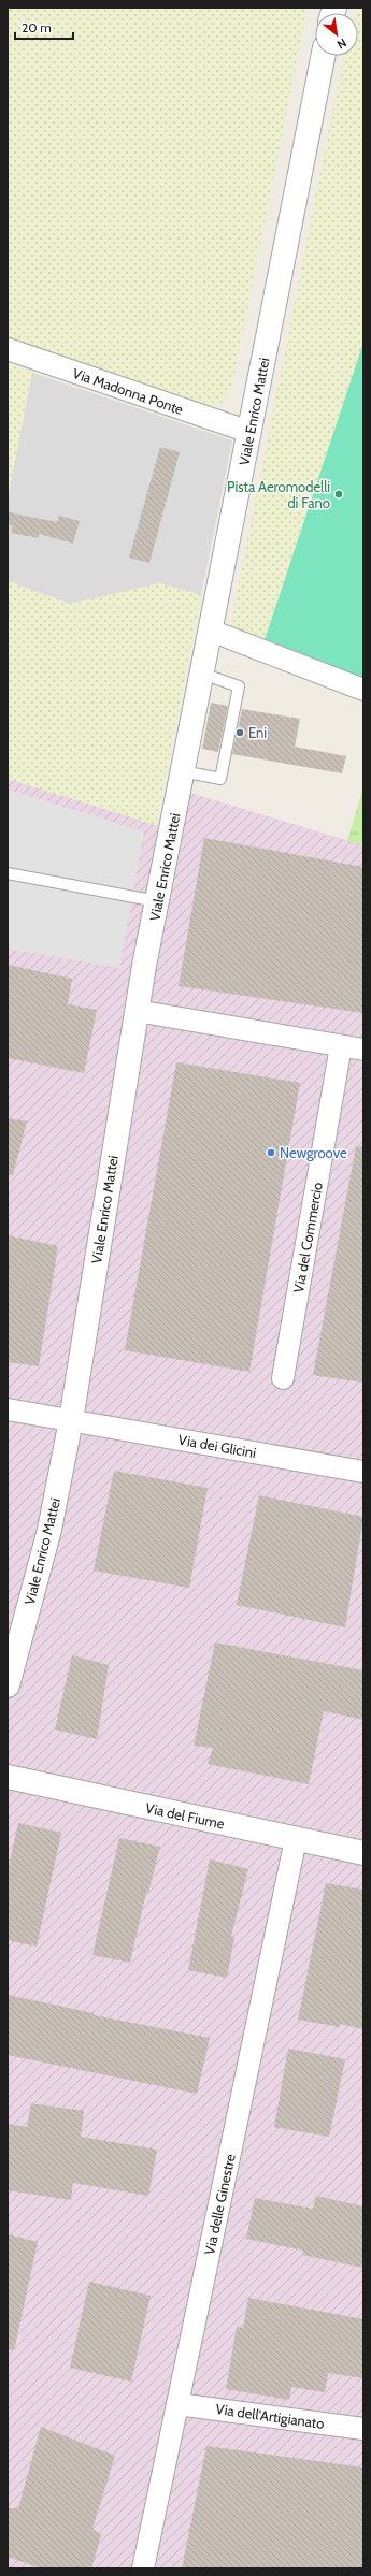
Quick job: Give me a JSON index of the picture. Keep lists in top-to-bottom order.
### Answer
{
  "streets": {
    "street": [
      "Via Madonna Ponte",
      "Viale Enrico Mattei",
      "Via del Commercio",
      "Via dei Glicini",
      "Via del Fiume",
      "Via delle Ginestre",
      "Via dell'Artigianato"
    ]
  },
  "crossings": [
    ["Via Madonna Ponte", "Viale Enrico Mattei"],
    ["Viale Enrico Mattei", "Via dei Glicini"],
    ["Via del Fiume", "Via delle Ginestre"],
    ["Via delle Ginestre", "Via dell'Artigianato"]
  ],
  "places": ["Pista Aeromodelli di Fano", "Eni", "Newgroove"],
  "scale_bar": "20 m",
  "north": "bottom right"
}
